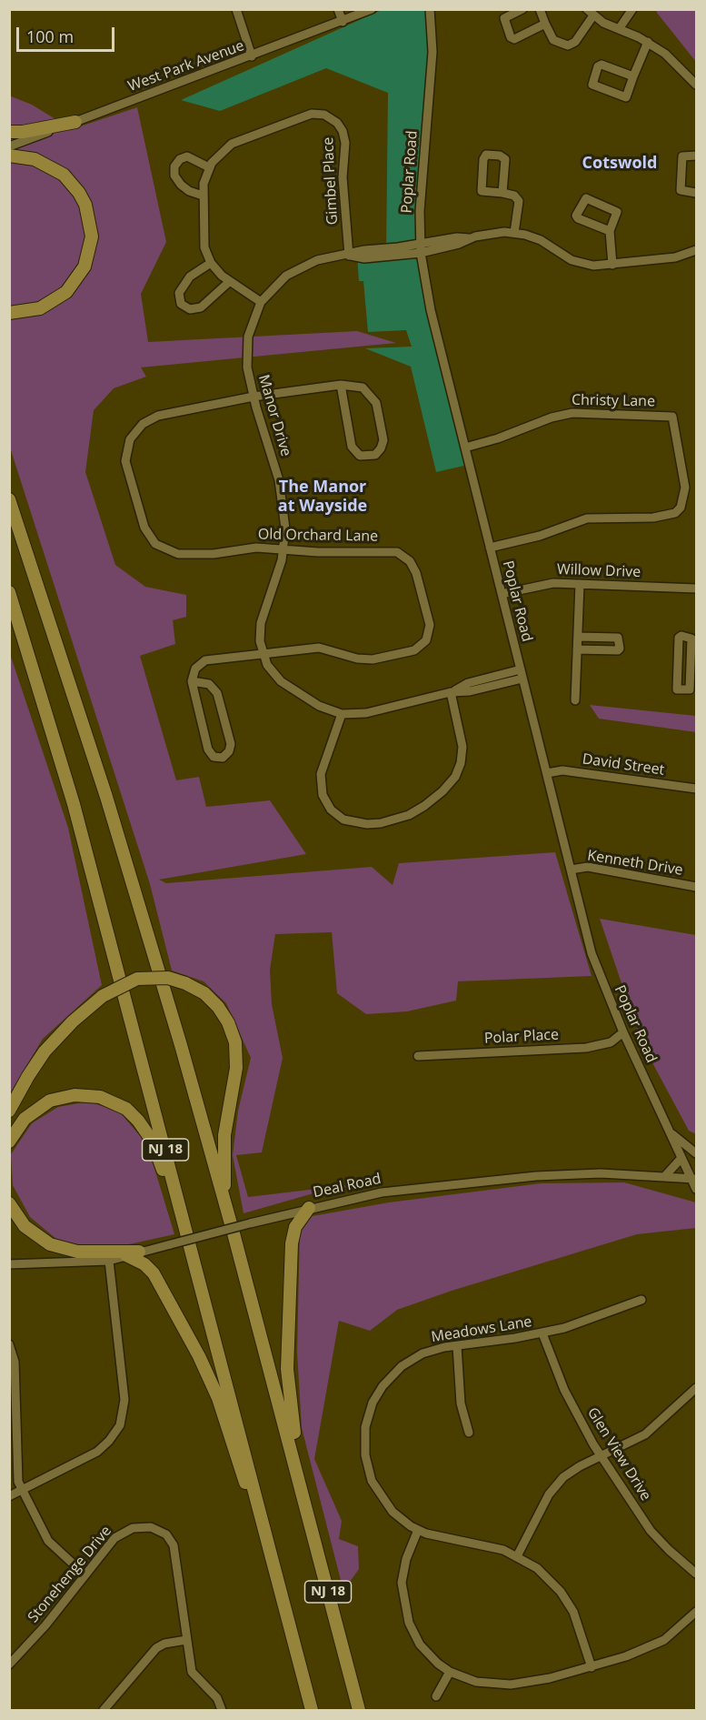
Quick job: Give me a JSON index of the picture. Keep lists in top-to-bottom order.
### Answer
{
  "streets": {
    "highway": ["NJ 18"],
    "street": [
      "West Park Avenue",
      "Poplar Road",
      "Gimbel Place",
      "Christy Lane",
      "Manor Drive",
      "Old Orchard Lane",
      "Willow Drive",
      "David Street",
      "Kenneth Drive",
      "Polar Place",
      "Deal Road",
      "Meadows Lane",
      "Glen View Drive",
      "Stonehenge Drive"
    ]
  },
  "crossings": [
    ["Poplar Road", "Christy Lane"],
    ["Poplar Road", "Manor Drive"],
    ["Poplar Road", "Willow Drive"],
    ["Poplar Road", "David Street"],
    ["Poplar Road", "Kenneth Drive"],
    ["Poplar Road", "Polar Place"],
    ["Poplar Road", "Deal Road"],
    ["Gimbel Place", "Manor Drive"],
    ["Manor Drive", "Old Orchard Lane"],
    ["Meadows Lane", "Glen View Drive"]
  ],
  "districts": ["Cotswold", "The Manor at Wayside"],
  "scale_bar": "100 m"
}
